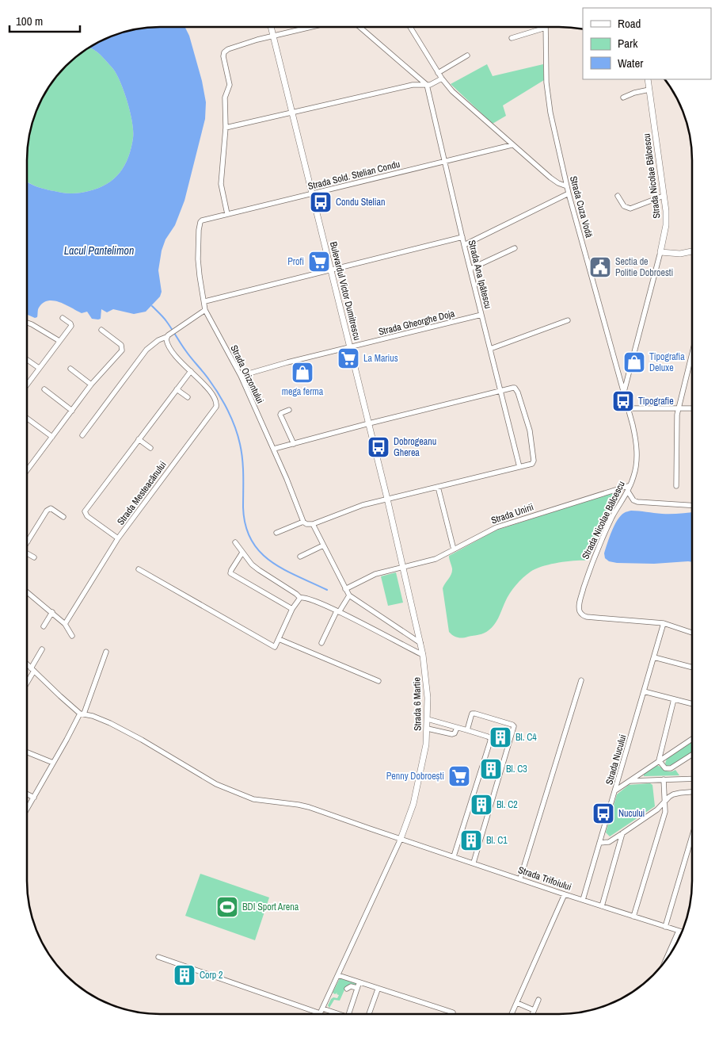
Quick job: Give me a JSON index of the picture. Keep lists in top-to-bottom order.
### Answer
{
  "streets": {
    "street": [
      "Strada Sold. Stelian Condu",
      "Strada Nicolae Bălcescu",
      "Strada Cuza Vodă",
      "Strada Ana Ipătescu",
      "Bulevardul Victor Dumitrescu",
      "Strada Gheorghe Doja",
      "Strada Orizontului",
      "Strada Mesteacănului",
      "Strada Unirii",
      "Strada 6 Martie",
      "Strada Nucului",
      "Strada Trifoiului"
    ]
  },
  "crossings": [
    ["Strada Sold. Stelian Condu", "Strada Ana Ipătescu"],
    ["Strada Sold. Stelian Condu", "Bulevardul Victor Dumitrescu"],
    ["Strada Sold. Stelian Condu", "Strada Orizontului"],
    ["Strada Nicolae Bălcescu", "Strada Cuza Vodă"],
    ["Strada Nicolae Bălcescu", "Strada Unirii"],
    ["Strada Nicolae Bălcescu", "Strada Nucului"],
    ["Strada Ana Ipătescu", "Strada Gheorghe Doja"],
    ["Bulevardul Victor Dumitrescu", "Strada Gheorghe Doja"],
    ["Bulevardul Victor Dumitrescu", "Strada Unirii"],
    ["Bulevardul Victor Dumitrescu", "Strada 6 Martie"],
    ["Strada Gheorghe Doja", "Strada Orizontului"],
    ["Strada Unirii", "Strada 6 Martie"],
    ["Strada 6 Martie", "Strada Trifoiului"],
    ["Strada Nucului", "Strada Trifoiului"]
  ],
  "water": ["Lacul Pantelimon"],
  "places": {
    "bus stop": [
      "Condu Stelian",
      "Tipografie",
      "Dobrogeanu Gherea",
      "Nucului"
    ],
    "supermarket": ["Profi", "La Marius", "Penny Dobroești"],
    "public building": ["Sectia de Politie Dobroesti"],
    "shop": ["Tipografia Deluxe", "mega ferma"],
    "building": [
      "Bl. C4",
      "Bl. C3",
      "Bl. C2",
      "Bl. C1",
      "Corp 2"
    ],
    "sports": ["BDI Sport Arena"]
  },
  "legend": ["Road", "Park", "Water"],
  "scale_bar": "100 m"
}
